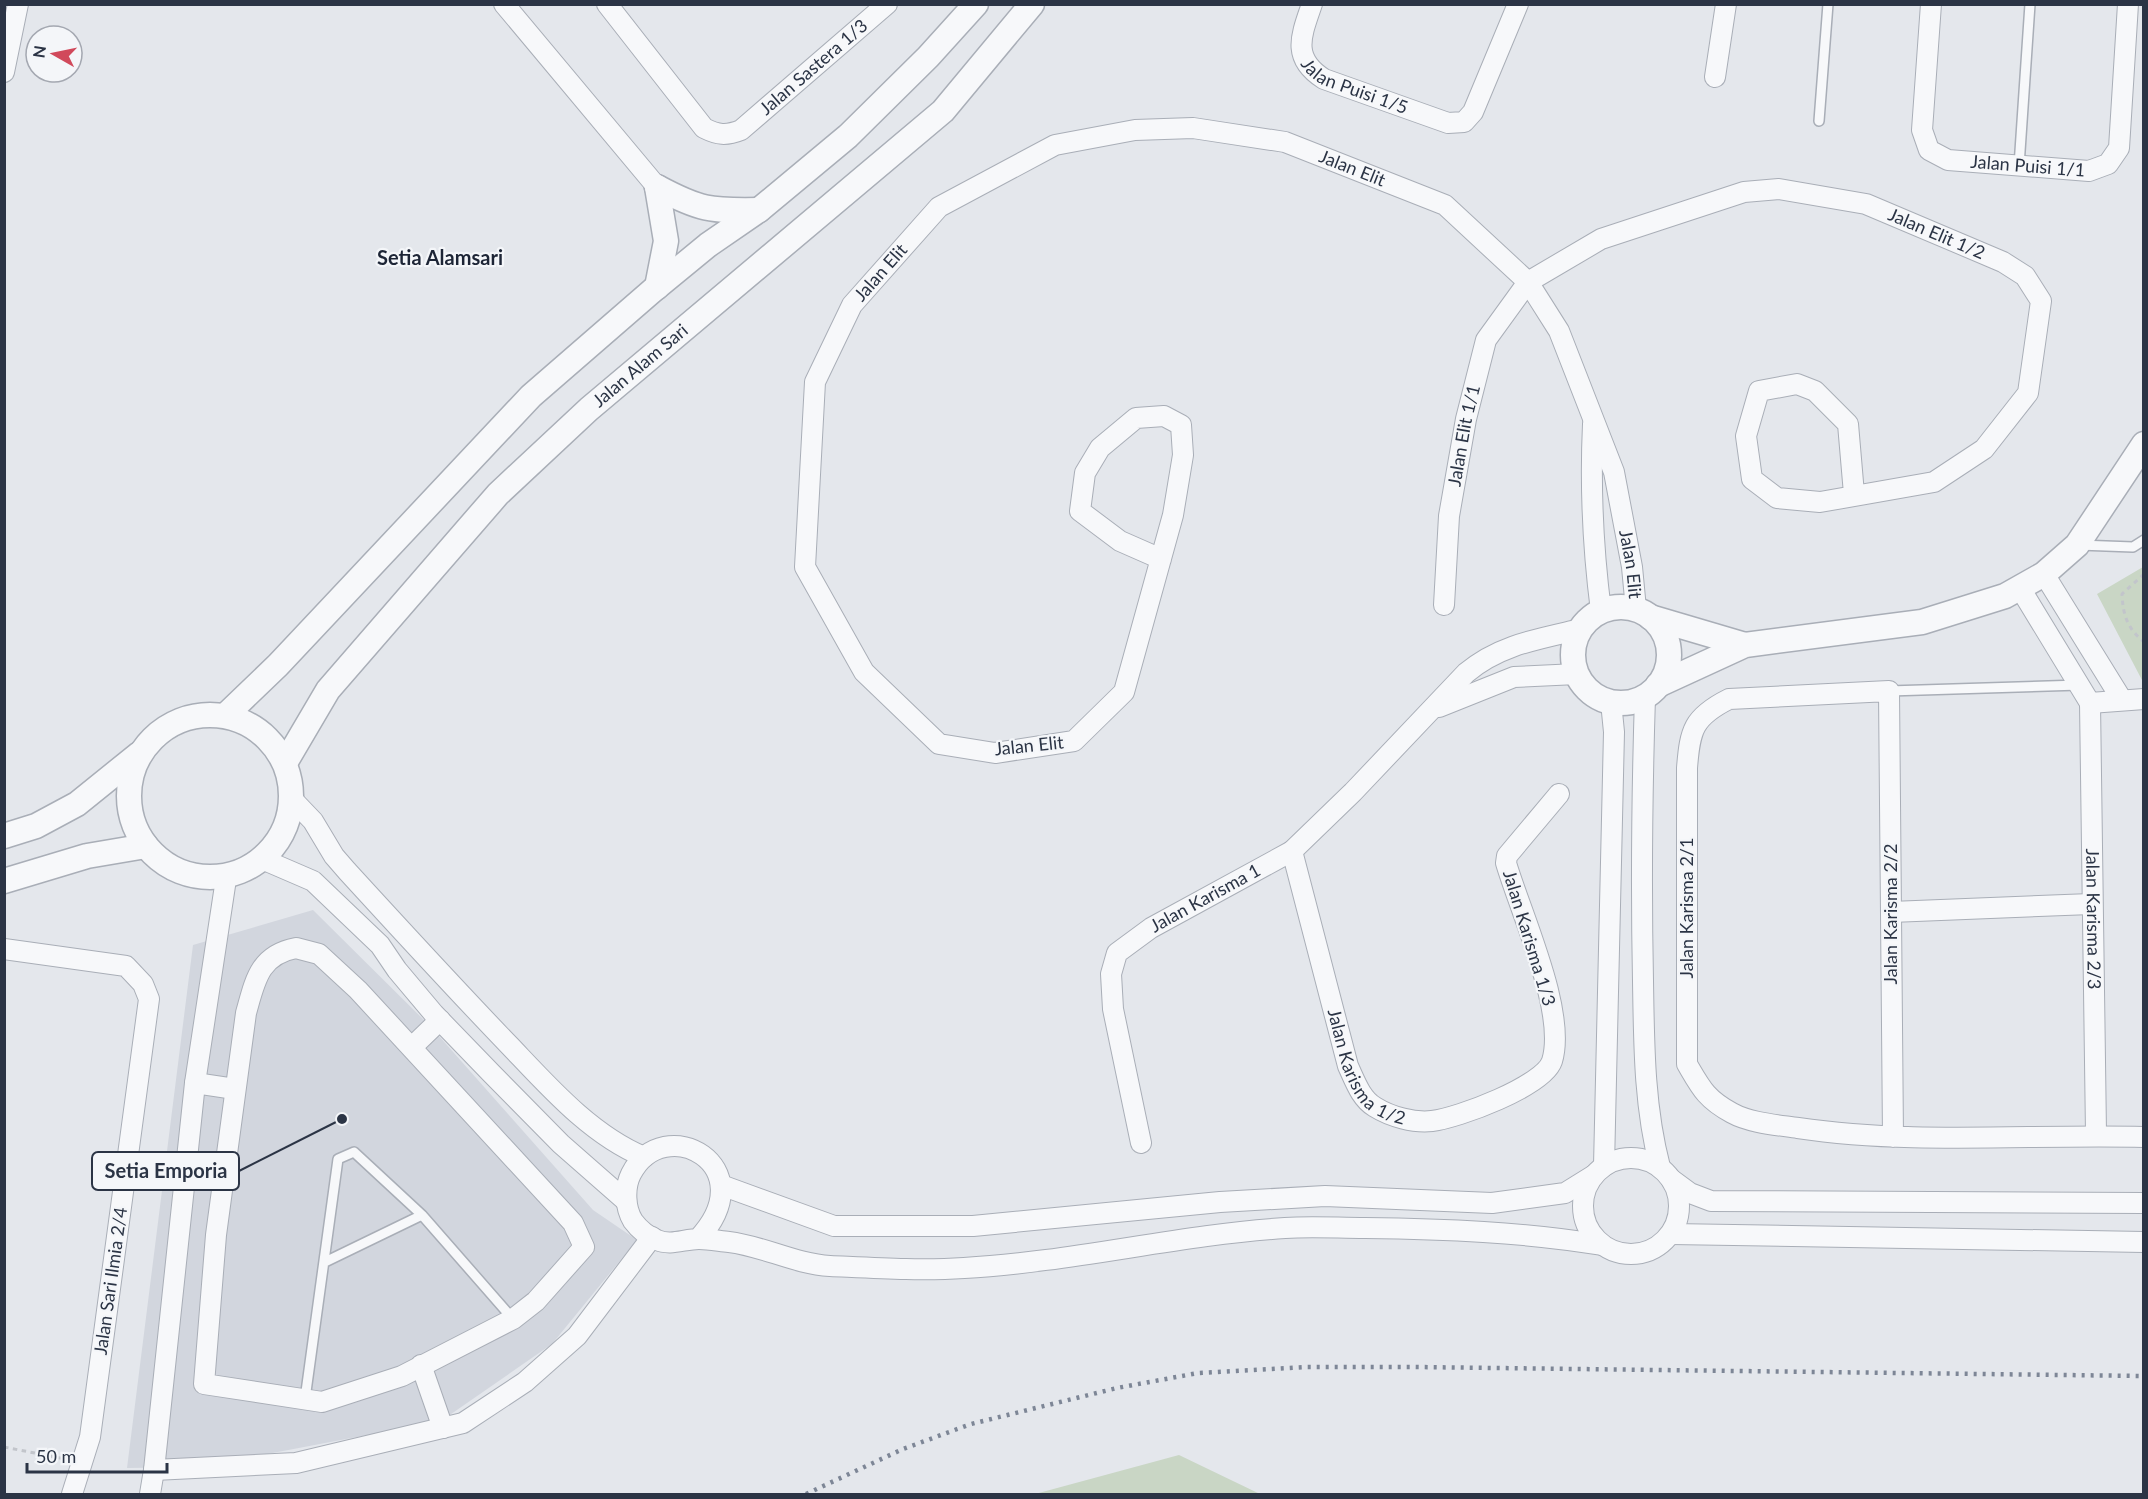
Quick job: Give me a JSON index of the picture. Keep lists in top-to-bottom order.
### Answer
{
  "streets": {
    "street": [
      "Jalan Sastera 1/3",
      "Jalan Puisi 1/5",
      "Jalan Puisi 1/1",
      "Jalan Elit",
      "Jalan Elit 1/2",
      "Jalan Alam Sari",
      "Jalan Elit 1/1",
      "Jalan Karisma 1",
      "Jalan Karisma 2/1",
      "Jalan Karisma 2/2",
      "Jalan Karisma 2/3",
      "Jalan Karisma 1/3",
      "Jalan Karisma 1/2",
      "Jalan Sari Ilmia 2/4"
    ]
  },
  "crossings": [
    ["Jalan Elit", "Jalan Elit 1/2"],
    ["Jalan Elit", "Jalan Elit 1/1"],
    ["Jalan Elit", "Jalan Karisma 1"],
    ["Jalan Elit 1/2", "Jalan Elit 1/1"],
    ["Jalan Karisma 1", "Jalan Karisma 1/2"],
    ["Jalan Karisma 2/1", "Jalan Karisma 2/2"],
    ["Jalan Karisma 2/1", "Jalan Karisma 2/3"],
    ["Jalan Karisma 1/3", "Jalan Karisma 1/2"]
  ],
  "districts": ["Setia Alamsari"],
  "places": ["Setia Emporia"],
  "scale_bar": "50 m",
  "north": "left"
}
